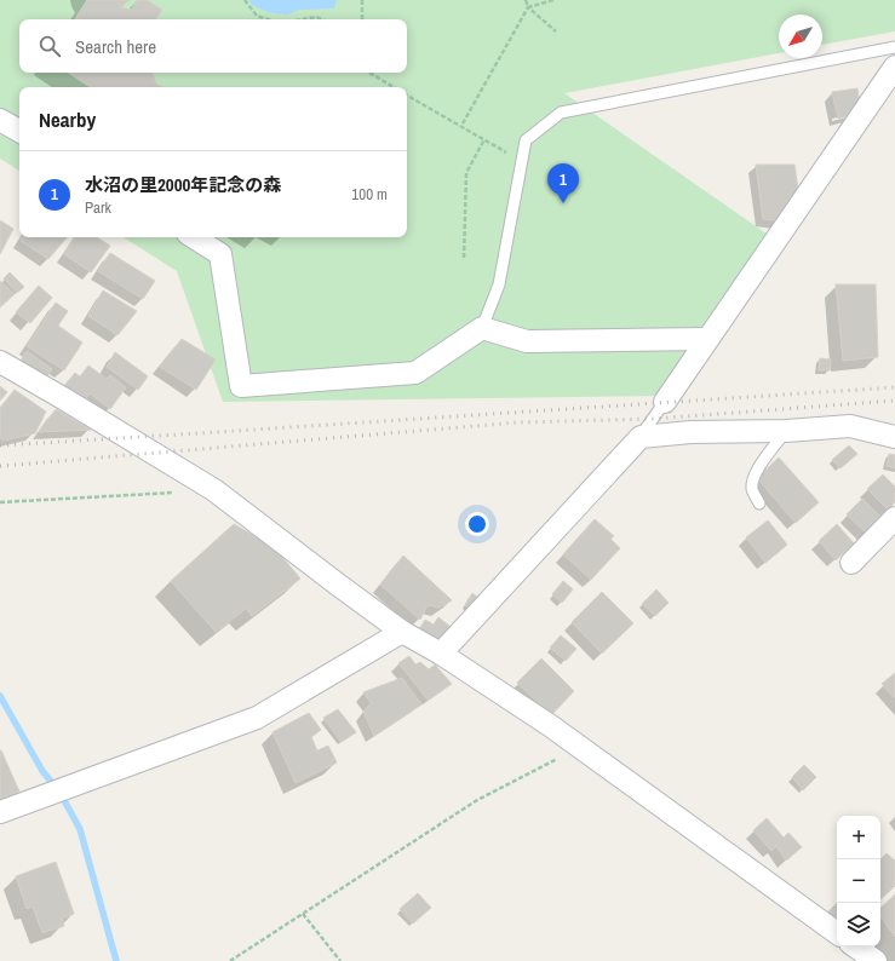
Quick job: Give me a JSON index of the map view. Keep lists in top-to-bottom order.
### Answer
{
  "north": "bottom left",
  "page": {
    "search": "Search here",
    "heading": "Nearby",
    "list": [
      {
        "mark": "1",
        "name": "水沼の里2000年記念の森",
        "note": "Park",
        "value": "100 m"
      }
    ],
    "pins": "1",
    "map_buttons": ["+", "−"]
  }
}
